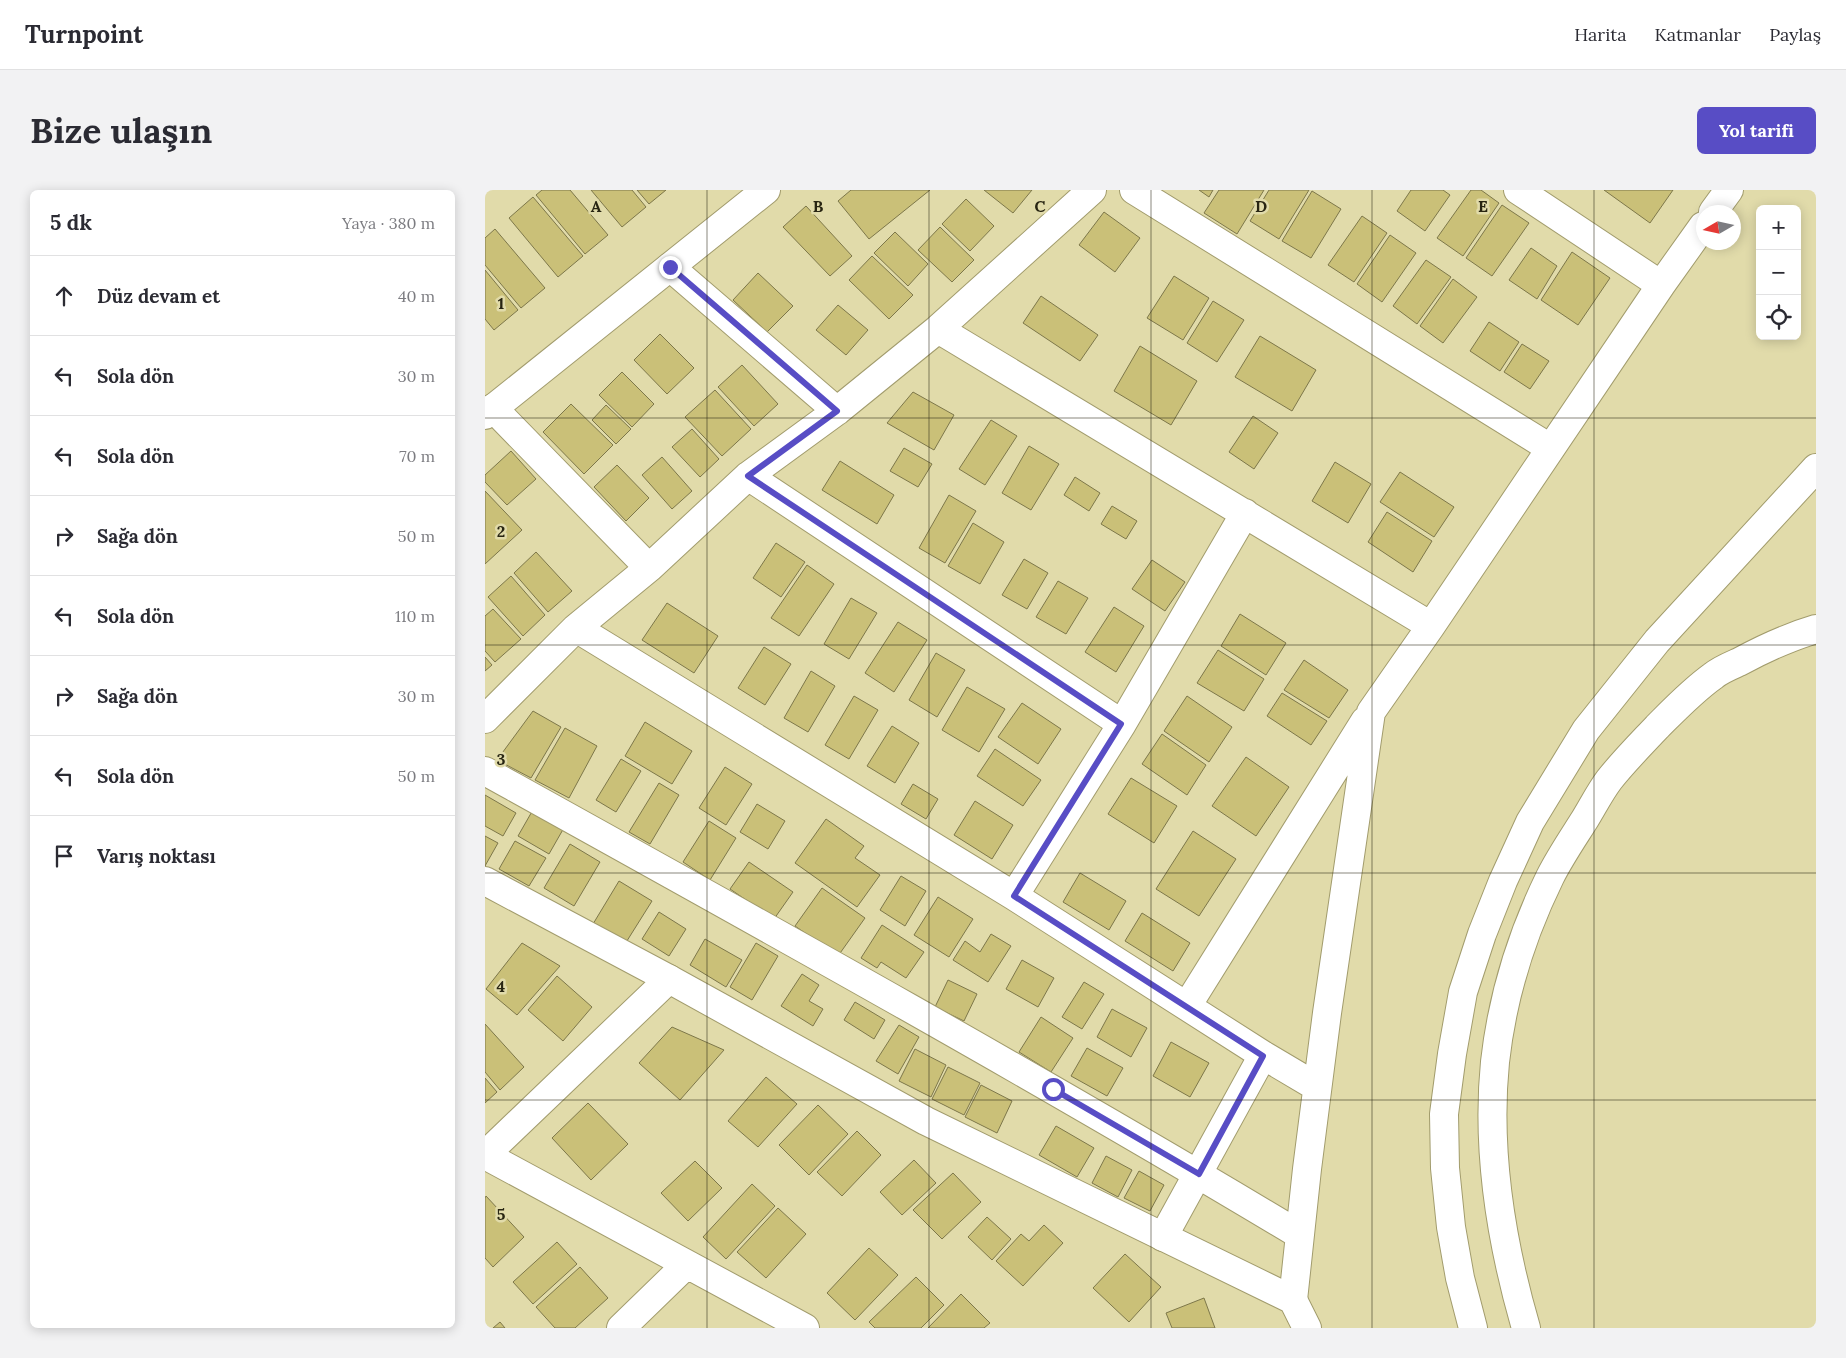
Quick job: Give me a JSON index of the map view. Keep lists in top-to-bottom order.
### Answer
{
  "north": "left",
  "page": {
    "header": "Turnpoint",
    "nav": ["Harita", "Katmanlar", "Paylaş"],
    "buttons": "Yol tarifi",
    "title": "Bize ulaşın",
    "heading": ["5 dk", "Yaya · 380 m"],
    "map_buttons": ["+", "−"],
    "list": [
      ["Düz devam et", "40 m"],
      ["Sola dön", "30 m"],
      ["Sola dön", "70 m"],
      ["Sağa dön", "50 m"],
      ["Sola dön", "110 m"],
      ["Sağa dön", "30 m"],
      ["Sola dön", "50 m"],
      "Varış noktası"
    ]
  },
  "grid": {
    "columns": [
      "A",
      "B",
      "C",
      "D",
      "E"
    ],
    "rows": [
      "1",
      "2",
      "3",
      "4",
      "5"
    ]
  }
}
